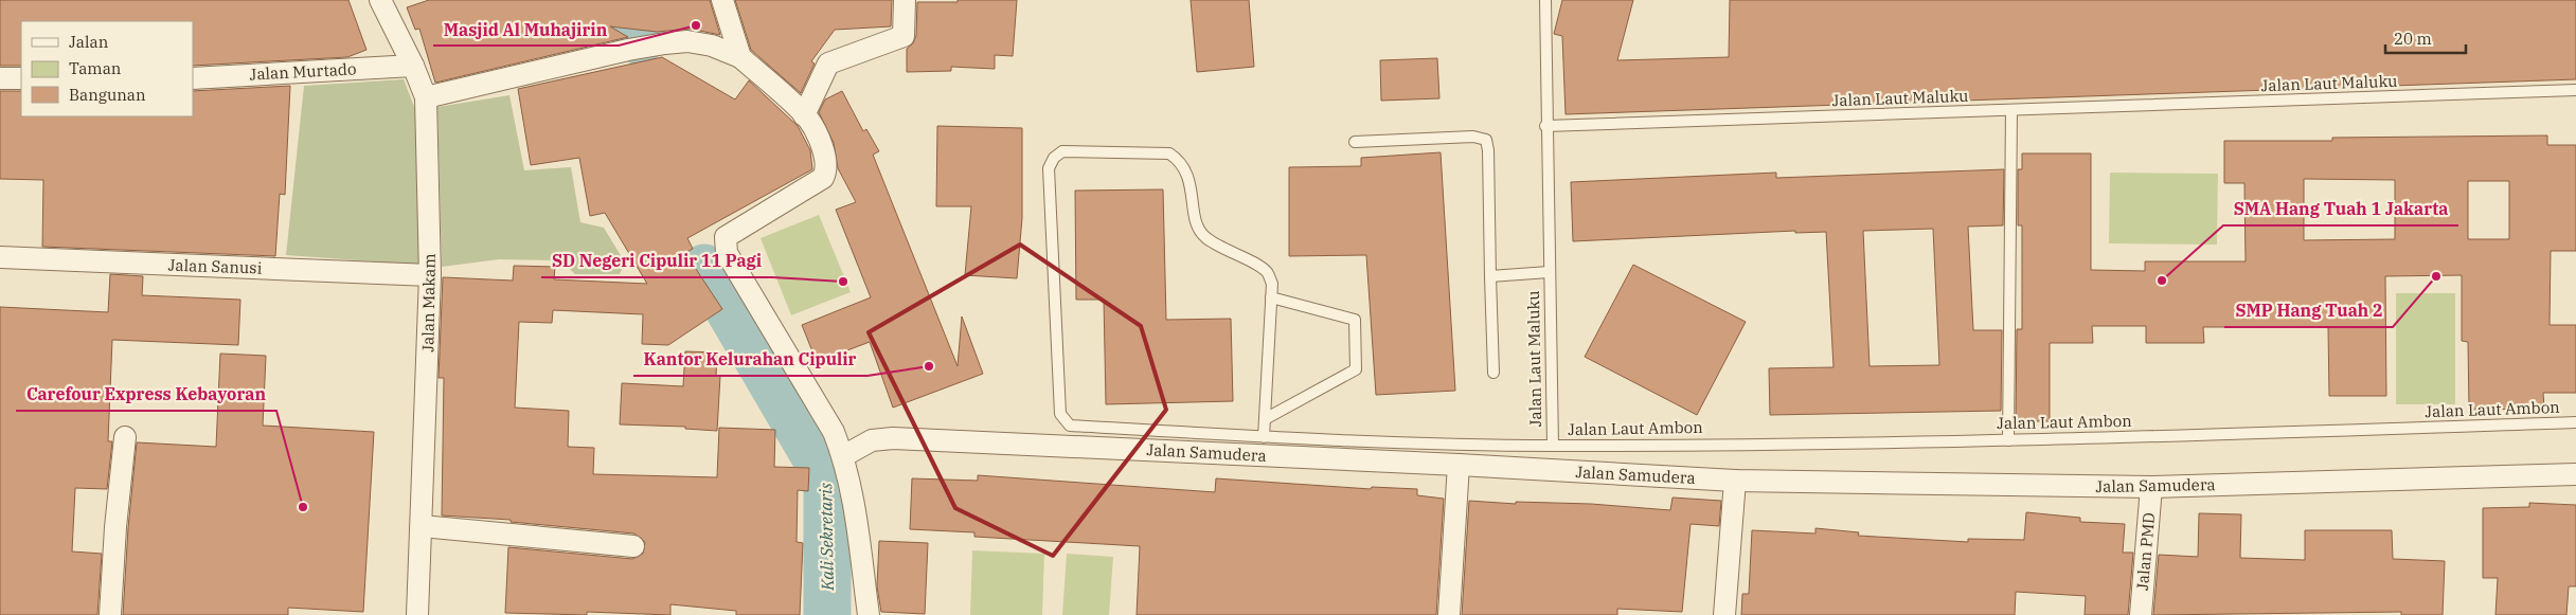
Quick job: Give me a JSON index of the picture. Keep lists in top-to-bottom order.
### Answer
{
  "streets": {
    "street": [
      "Jalan Murtado",
      "Jalan Sanusi",
      "Jalan Makam",
      "Jalan Samudera",
      "Jalan PMD"
    ],
    "lane": ["Jalan Laut Maluku", "Jalan Laut Ambon"]
  },
  "crossings": [
    ["Jalan Murtado", "Jalan Makam"],
    ["Jalan Laut Maluku", "Jalan Laut Ambon"],
    ["Jalan Sanusi", "Jalan Makam"],
    ["Jalan Samudera", "Jalan PMD"]
  ],
  "water": ["Kali Sekretaris"],
  "places": [
    "Masjid Al Muhajirin",
    "SMP Hang Tuah 2",
    "SMA Hang Tuah 1 Jakarta",
    "SD Negeri Cipulir 11 Pagi",
    "Kantor Kelurahan Cipulir",
    "Carefour Express Kebayoran"
  ],
  "legend": ["Jalan", "Taman", "Bangunan"],
  "scale_bar": "20 m"
}
